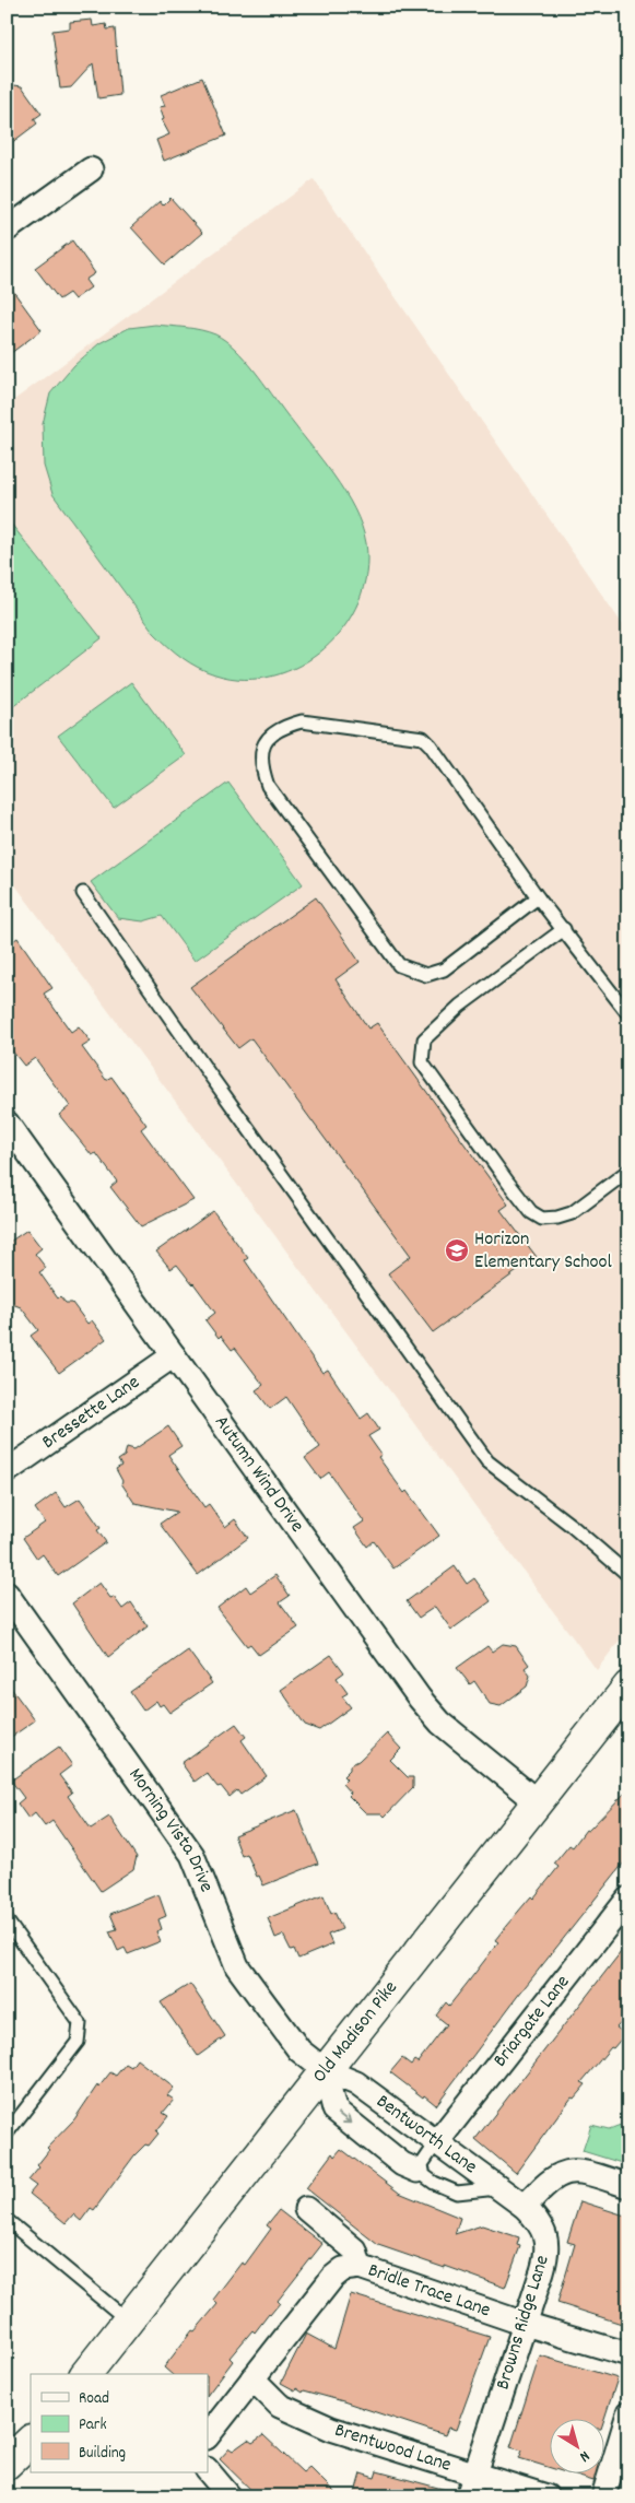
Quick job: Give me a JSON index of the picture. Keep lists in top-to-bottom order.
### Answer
{
  "streets": {
    "main road": ["Old Madison Pike"],
    "street": [
      "Bressette Lane",
      "Autumn Wind Drive",
      "Morning Vista Drive",
      "Briargate Lane",
      "Bentworth Lane",
      "Bridle Trace Lane",
      "Browns Ridge Lane",
      "Brentwood Lane"
    ]
  },
  "crossings": [
    ["Bressette Lane", "Autumn Wind Drive"],
    ["Autumn Wind Drive", "Old Madison Pike"],
    ["Morning Vista Drive", "Old Madison Pike"],
    ["Morning Vista Drive", "Bentworth Lane"],
    ["Briargate Lane", "Bentworth Lane"],
    ["Old Madison Pike", "Bentworth Lane"],
    ["Bentworth Lane", "Browns Ridge Lane"],
    ["Bridle Trace Lane", "Browns Ridge Lane"],
    ["Bridle Trace Lane", "Brentwood Lane"],
    ["Browns Ridge Lane", "Brentwood Lane"]
  ],
  "places": {
    "school or university": ["Horizon Elementary School"]
  },
  "legend": ["Road", "Park", "Building"],
  "north": "bottom right"
}
